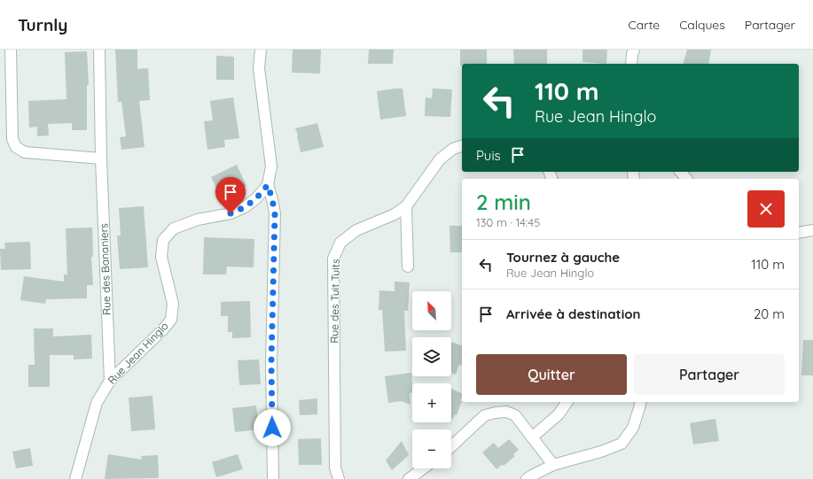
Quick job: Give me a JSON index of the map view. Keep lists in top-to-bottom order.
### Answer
{
  "streets": {
    "street": ["Rue des Bananiers", "Rue des Tuit Tuits", "Rue Jean Hinglo"]
  },
  "crossings": [
    ["Rue des Bananiers", "Rue Jean Hinglo"]
  ],
  "north": "top left",
  "page": {
    "header": "Turnly",
    "nav": ["Carte", "Calques", "Partager"],
    "turn": ["110 m", "Rue Jean Hinglo"],
    "then": "Puis",
    "heading": ["2 min", "130 m · 14:45"],
    "list": [
      {
        "name": "Tournez à gauche",
        "note": "Rue Jean Hinglo",
        "value": "110 m"
      },
      {
        "name": "Arrivée à destination",
        "value": "20 m"
      }
    ],
    "map_buttons": ["+", "−"],
    "buttons": ["Quitter", "Partager"]
  }
}
